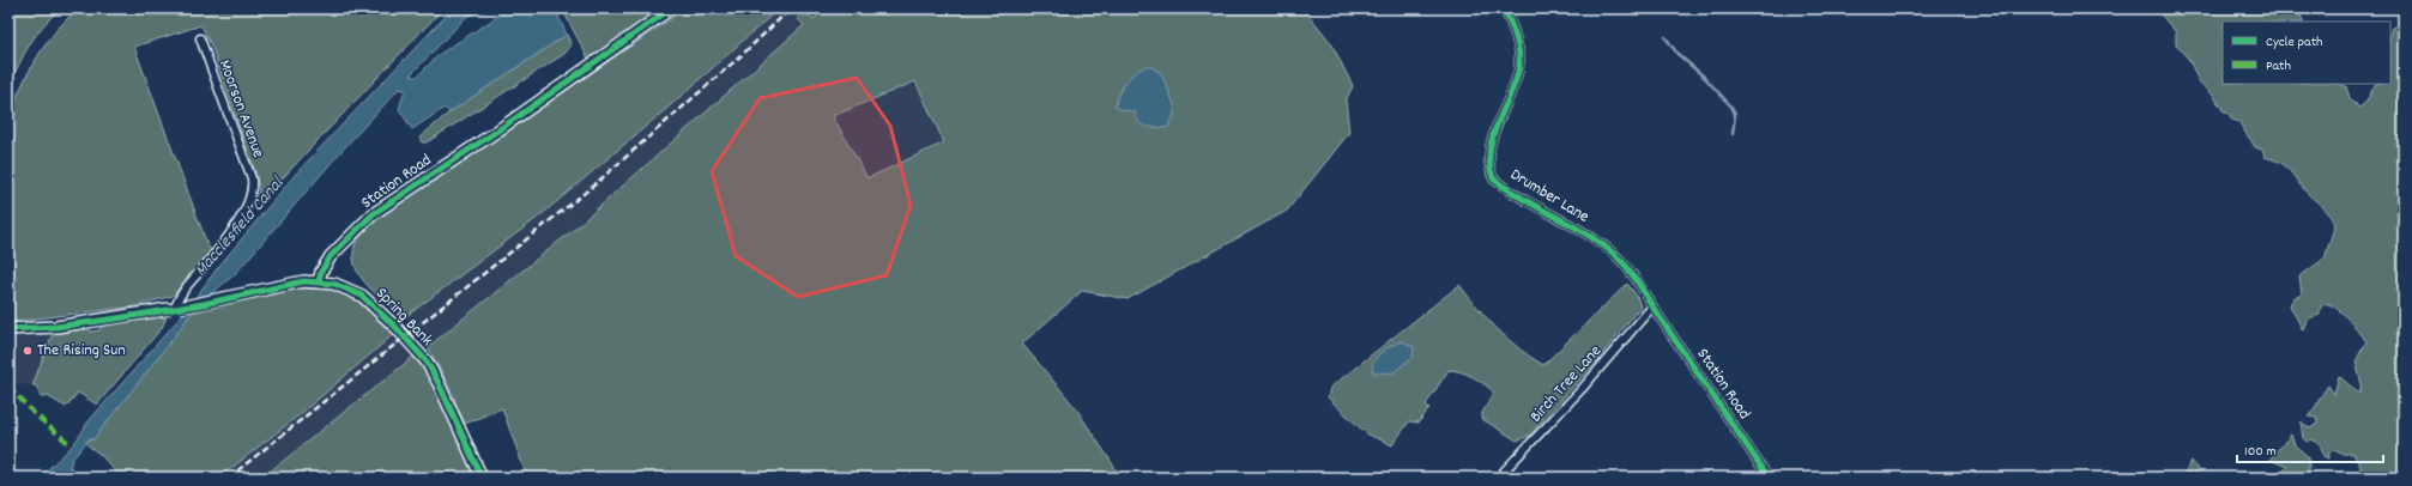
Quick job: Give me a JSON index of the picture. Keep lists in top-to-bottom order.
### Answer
{
  "streets": {
    "street": [
      "Moorson Avenue",
      "Station Road",
      "Drumber Lane",
      "Spring Bank",
      "Birch Tree Lane"
    ]
  },
  "crossings": [
    ["Station Road", "Drumber Lane"],
    ["Station Road", "Spring Bank"],
    ["Station Road", "Birch Tree Lane"],
    ["Drumber Lane", "Birch Tree Lane"]
  ],
  "water": ["Macclesfield Canal"],
  "places": ["The Rising Sun"],
  "legend": ["Cycle path", "Path"],
  "scale_bar": "100 m"
}
